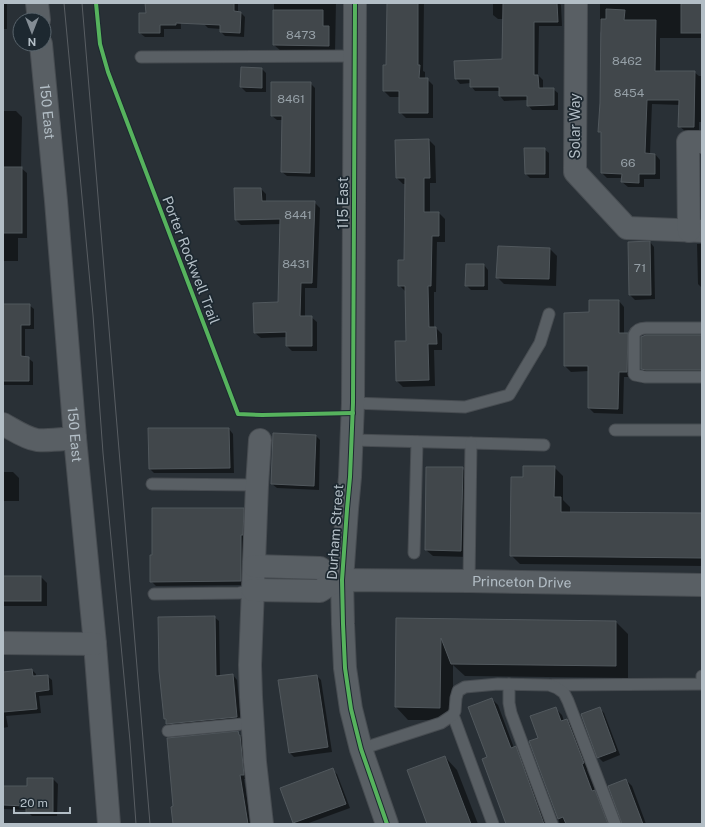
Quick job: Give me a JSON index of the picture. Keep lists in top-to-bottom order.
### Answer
{
  "streets": {
    "street": [
      "150 East",
      "Solar Way",
      "115 East",
      "Durham Street",
      "Princeton Drive"
    ],
    "cycle path": ["Porter Rockwell Trail"]
  },
  "crossings": [
    ["115 East", "Durham Street"],
    ["Durham Street", "Princeton Drive"]
  ],
  "house_numbers": [
    "8473",
    "8462",
    "8454",
    "8461",
    "66",
    "8441",
    "8431",
    "71"
  ],
  "scale_bar": "20 m",
  "north": "bottom"
}
